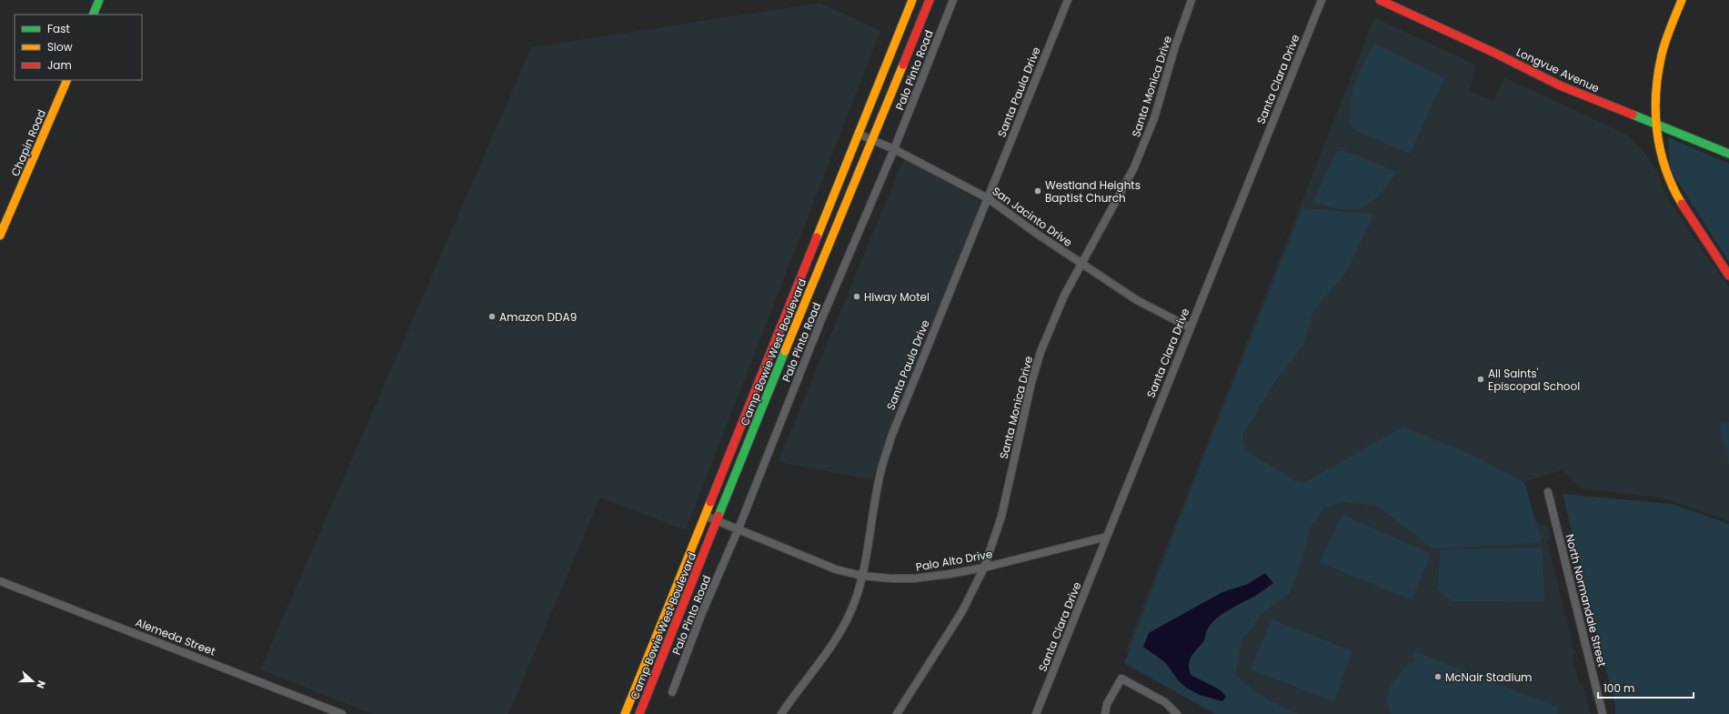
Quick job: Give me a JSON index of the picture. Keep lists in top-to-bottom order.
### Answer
{
  "streets": {
    "main road": ["Longvue Avenue", "Chapin Road", "Camp Bowie West Boulevard"],
    "street": [
      "Palo Pinto Road",
      "Santa Clara Drive",
      "Santa Monica Drive",
      "Santa Paula Drive",
      "San Jacinto Drive",
      "Palo Alto Drive",
      "North Normandale Street",
      "Alemeda Street"
    ]
  },
  "crossings": [
    ["Palo Pinto Road", "San Jacinto Drive"],
    ["Palo Pinto Road", "Palo Alto Drive"],
    ["Santa Clara Drive", "San Jacinto Drive"],
    ["Santa Clara Drive", "Palo Alto Drive"],
    ["Santa Monica Drive", "San Jacinto Drive"],
    ["Santa Monica Drive", "Palo Alto Drive"],
    ["Santa Paula Drive", "San Jacinto Drive"],
    ["Santa Paula Drive", "Palo Alto Drive"],
    ["San Jacinto Drive", "Camp Bowie West Boulevard"],
    ["Camp Bowie West Boulevard", "Palo Alto Drive"]
  ],
  "places": [
    "Westland Heights Baptist Church",
    "Hiway Motel",
    "Amazon DDA9",
    "All Saints' Episcopal School",
    "McNair Stadium"
  ],
  "legend": ["Fast", "Slow", "Jam"],
  "scale_bar": "100 m",
  "north": "right"
}
